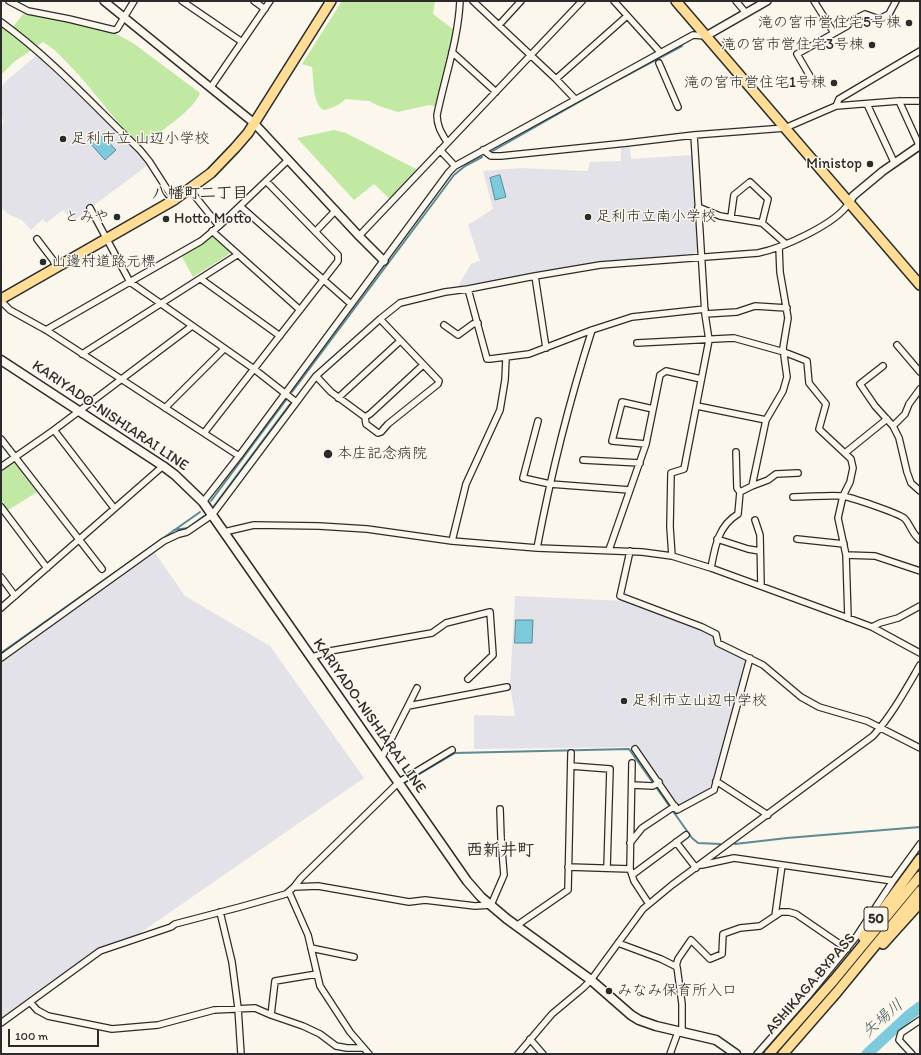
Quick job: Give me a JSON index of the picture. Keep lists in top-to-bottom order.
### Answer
{
  "streets": {
    "main road": ["KARIYADO-NISHIARAI LINE", "50", "ASHIKAGA BYPASS"]
  },
  "crossings": [
    ["50", "ASHIKAGA BYPASS"]
  ],
  "districts": ["八幡町二丁目", "西新井町"],
  "water": ["矢場川"],
  "places": [
    "滝の宮市営住宅5号棟",
    "滝の宮市営住宅3号棟",
    "滝の宮市営住宅1号棟",
    "足利市立 山辺小学校",
    "Ministop",
    "とみや",
    "足利市立南小学校",
    "Hotto Motto",
    "山邊村道路元標",
    "本庄記念病院",
    "足利市立山辺中学校",
    "みなみ保育所入口"
  ],
  "scale_bar": "100 m"
}
